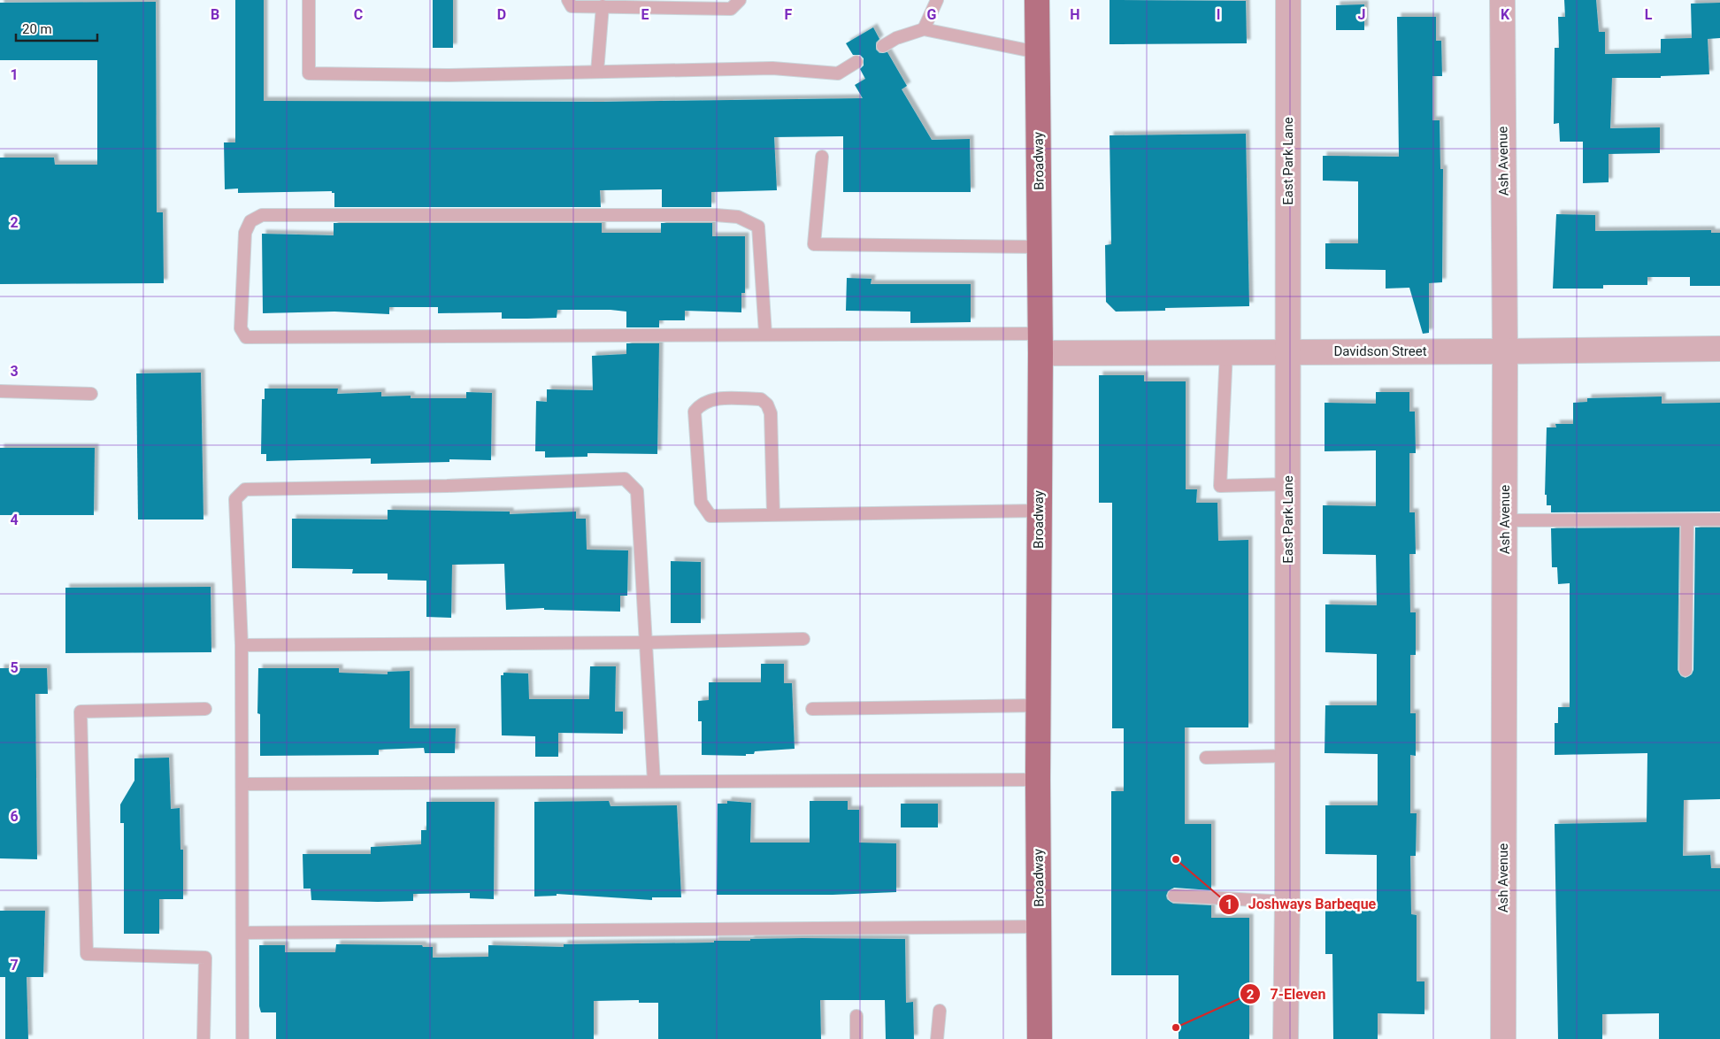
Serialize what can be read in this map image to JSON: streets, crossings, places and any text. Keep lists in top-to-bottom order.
{
  "streets": {
    "main road": ["Broadway"],
    "street": ["East Park Lane", "Ash Avenue", "Davidson Street"]
  },
  "crossings": [
    ["Broadway", "Davidson Street"],
    ["East Park Lane", "Davidson Street"],
    ["Ash Avenue", "Davidson Street"]
  ],
  "places": ["Joshways Barbeque", "7-Eleven"],
  "scale_bar": "20 m",
  "grid": {
    "columns": [
      "B",
      "C",
      "D",
      "E",
      "F",
      "G",
      "H",
      "I",
      "J",
      "K",
      "L"
    ],
    "rows": [
      "1",
      "2",
      "3",
      "4",
      "5",
      "6",
      "7"
    ]
  }
}
